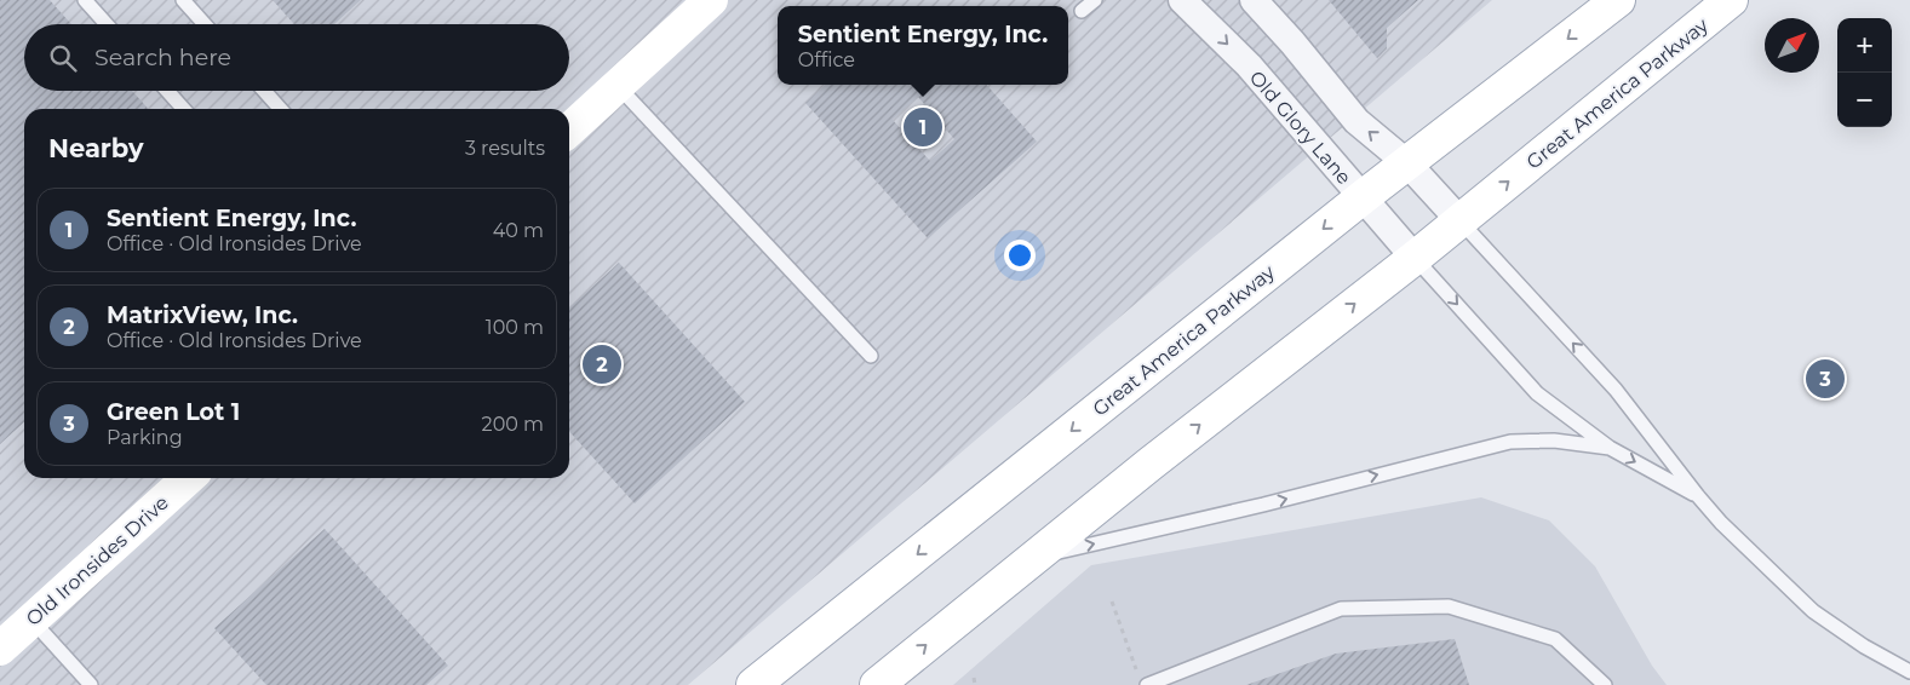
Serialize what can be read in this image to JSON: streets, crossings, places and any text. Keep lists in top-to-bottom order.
{
  "streets": {
    "main road": ["Great America Parkway", "Old Ironsides Drive"],
    "street": ["Old Glory Lane"]
  },
  "crossings": [
    ["Great America Parkway", "Old Glory Lane"]
  ],
  "north": "top right",
  "page": {
    "popup": ["Sentient Energy, Inc.", "Office"],
    "map_buttons": ["+", "−"],
    "search": "Search here",
    "pins": ["1", "2", "3"],
    "heading": ["Nearby", "3 results"],
    "list": [
      {
        "mark": "1",
        "name": "Sentient Energy, Inc.",
        "note": "Office · Old Ironsides Drive",
        "value": "40 m"
      },
      {
        "mark": "2",
        "name": "MatrixView, Inc.",
        "note": "Office · Old Ironsides Drive",
        "value": "100 m"
      },
      {
        "mark": "3",
        "name": "Green Lot 1",
        "note": "Parking",
        "value": "200 m"
      }
    ]
  }
}
